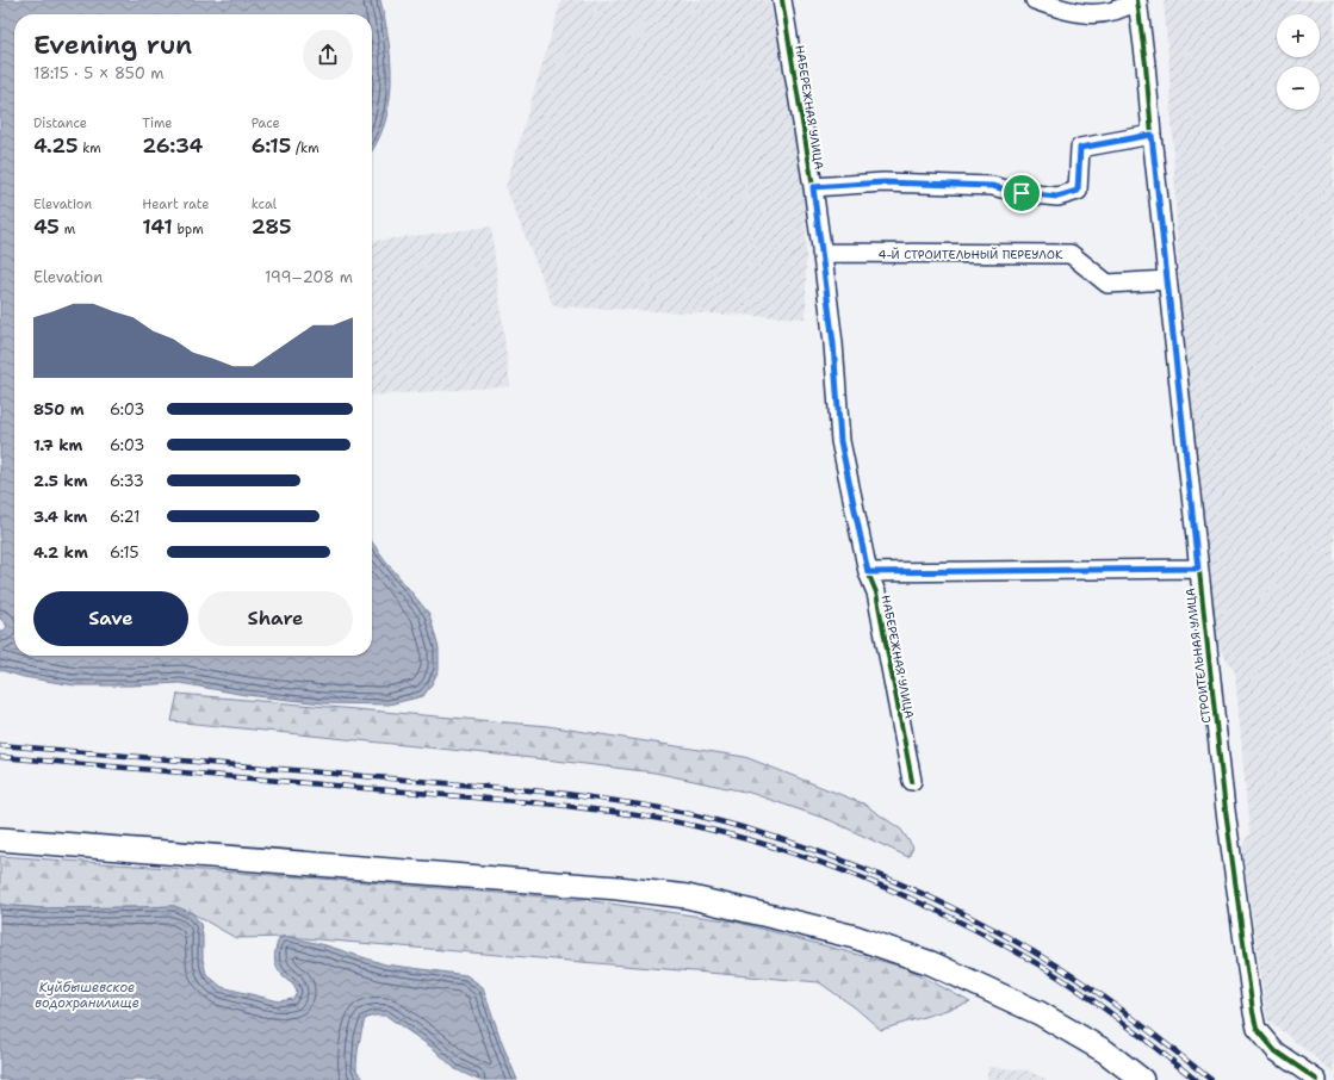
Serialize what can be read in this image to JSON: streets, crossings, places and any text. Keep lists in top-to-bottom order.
{
  "streets": {
    "street": ["НАБЕРЕЖНАЯ УЛИЦА", "4-Й СТРОИТЕЛЬНЫЙ ПЕРЕУЛОК", "СТРОИТЕЛЬНАЯ УЛИЦА"]
  },
  "crossings": [
    ["НАБЕРЕЖНАЯ УЛИЦА", "4-Й СТРОИТЕЛЬНЫЙ ПЕРЕУЛОК"],
    ["4-Й СТРОИТЕЛЬНЫЙ ПЕРЕУЛОК", "СТРОИТЕЛЬНАЯ УЛИЦА"]
  ],
  "water": ["Куйбышевское водохранилище"],
  "page": {
    "map_buttons": ["+", "−"],
    "heading": ["Evening run", "18:15 · 5 × 850 m"],
    "stats": [
      ["Distance", "4.25 km"],
      ["Time", "26:34"],
      ["Pace", "6:15 /km"],
      ["Elevation", "45 m"],
      ["Heart rate", "141 bpm"],
      ["kcal", "285"]
    ],
    "chart": ["Elevation", "199–208 m"],
    "list": [
      {
        "name": "850 m",
        "note": "6:03"
      },
      {
        "name": "1.7 km",
        "note": "6:03"
      },
      {
        "name": "2.5 km",
        "note": "6:33"
      },
      {
        "name": "3.4 km",
        "note": "6:21"
      },
      {
        "name": "4.2 km",
        "note": "6:15"
      }
    ],
    "buttons": ["Save", "Share"]
  }
}
